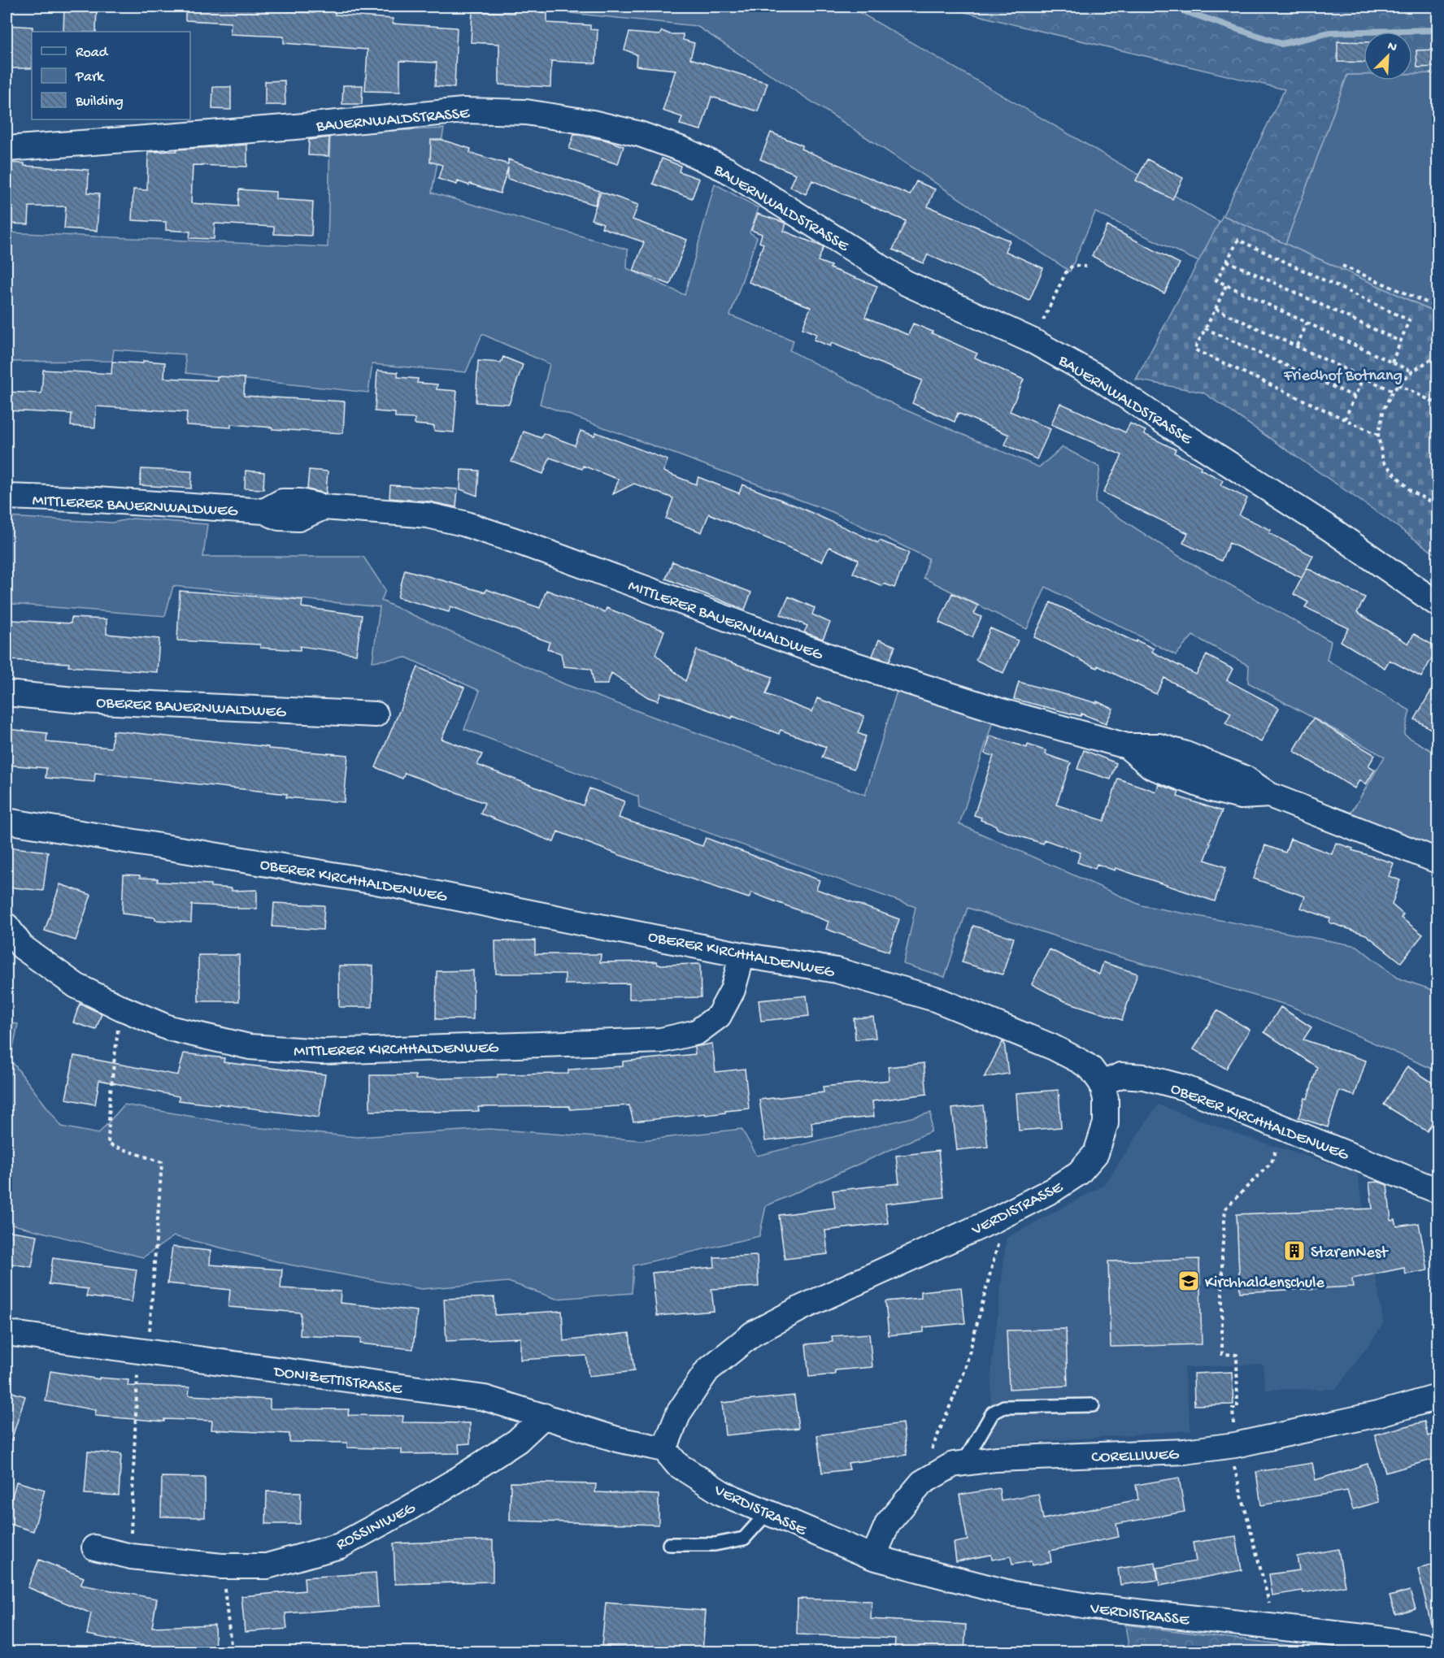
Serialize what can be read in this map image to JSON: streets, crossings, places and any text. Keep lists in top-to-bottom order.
{
  "streets": {
    "street": [
      "BAUERNWALDSTRASSE",
      "MITTLERER BAUERNWALDWEG",
      "OBERER BAUERNWALDWEG",
      "OBERER KIRCHHALDENWEG",
      "MITTLERER KIRCHHALDENWEG",
      "VERDISTRASSE",
      "DONIZETTISTRASSE",
      "CORELLIWEG",
      "ROSSINIWEG"
    ]
  },
  "crossings": [
    ["OBERER KIRCHHALDENWEG", "MITTLERER KIRCHHALDENWEG"],
    ["OBERER KIRCHHALDENWEG", "VERDISTRASSE"],
    ["VERDISTRASSE", "DONIZETTISTRASSE"],
    ["VERDISTRASSE", "CORELLIWEG"],
    ["DONIZETTISTRASSE", "ROSSINIWEG"]
  ],
  "parks": ["Friedhof Botnang"],
  "places": {
    "building": ["StarenNest"],
    "school or university": ["Kirchhaldenschule"]
  },
  "legend": ["Road", "Park", "Building"],
  "north": "top right"
}
